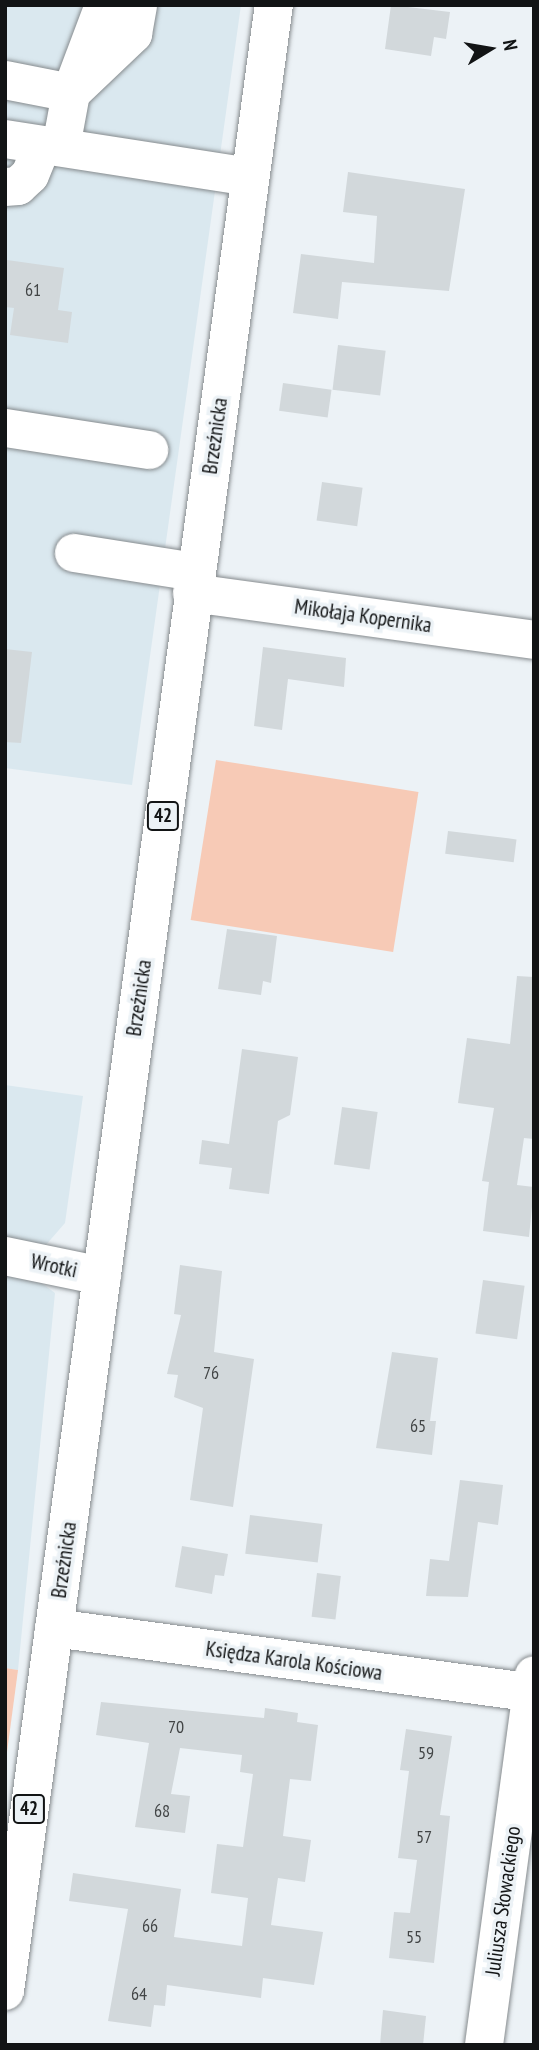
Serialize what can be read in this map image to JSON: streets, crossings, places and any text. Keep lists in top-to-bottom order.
{
  "streets": {
    "main road": [
      "Brzeźnicka",
      "Mikołaja Kopernika",
      "42",
      "Wrotki",
      "Księdza Karola Kościowa",
      "Juliusza Słowackiego"
    ]
  },
  "crossings": [
    ["Brzeźnicka", "Mikołaja Kopernika"],
    ["Brzeźnicka", "Wrotki"],
    ["Brzeźnicka", "Księdza Karola Kościowa"],
    ["Księdza Karola Kościowa", "Juliusza Słowackiego"]
  ],
  "house_numbers": [
    "61",
    "76",
    "65",
    "70",
    "59",
    "68",
    "57",
    "66",
    "55",
    "64"
  ],
  "north": "right"
}
